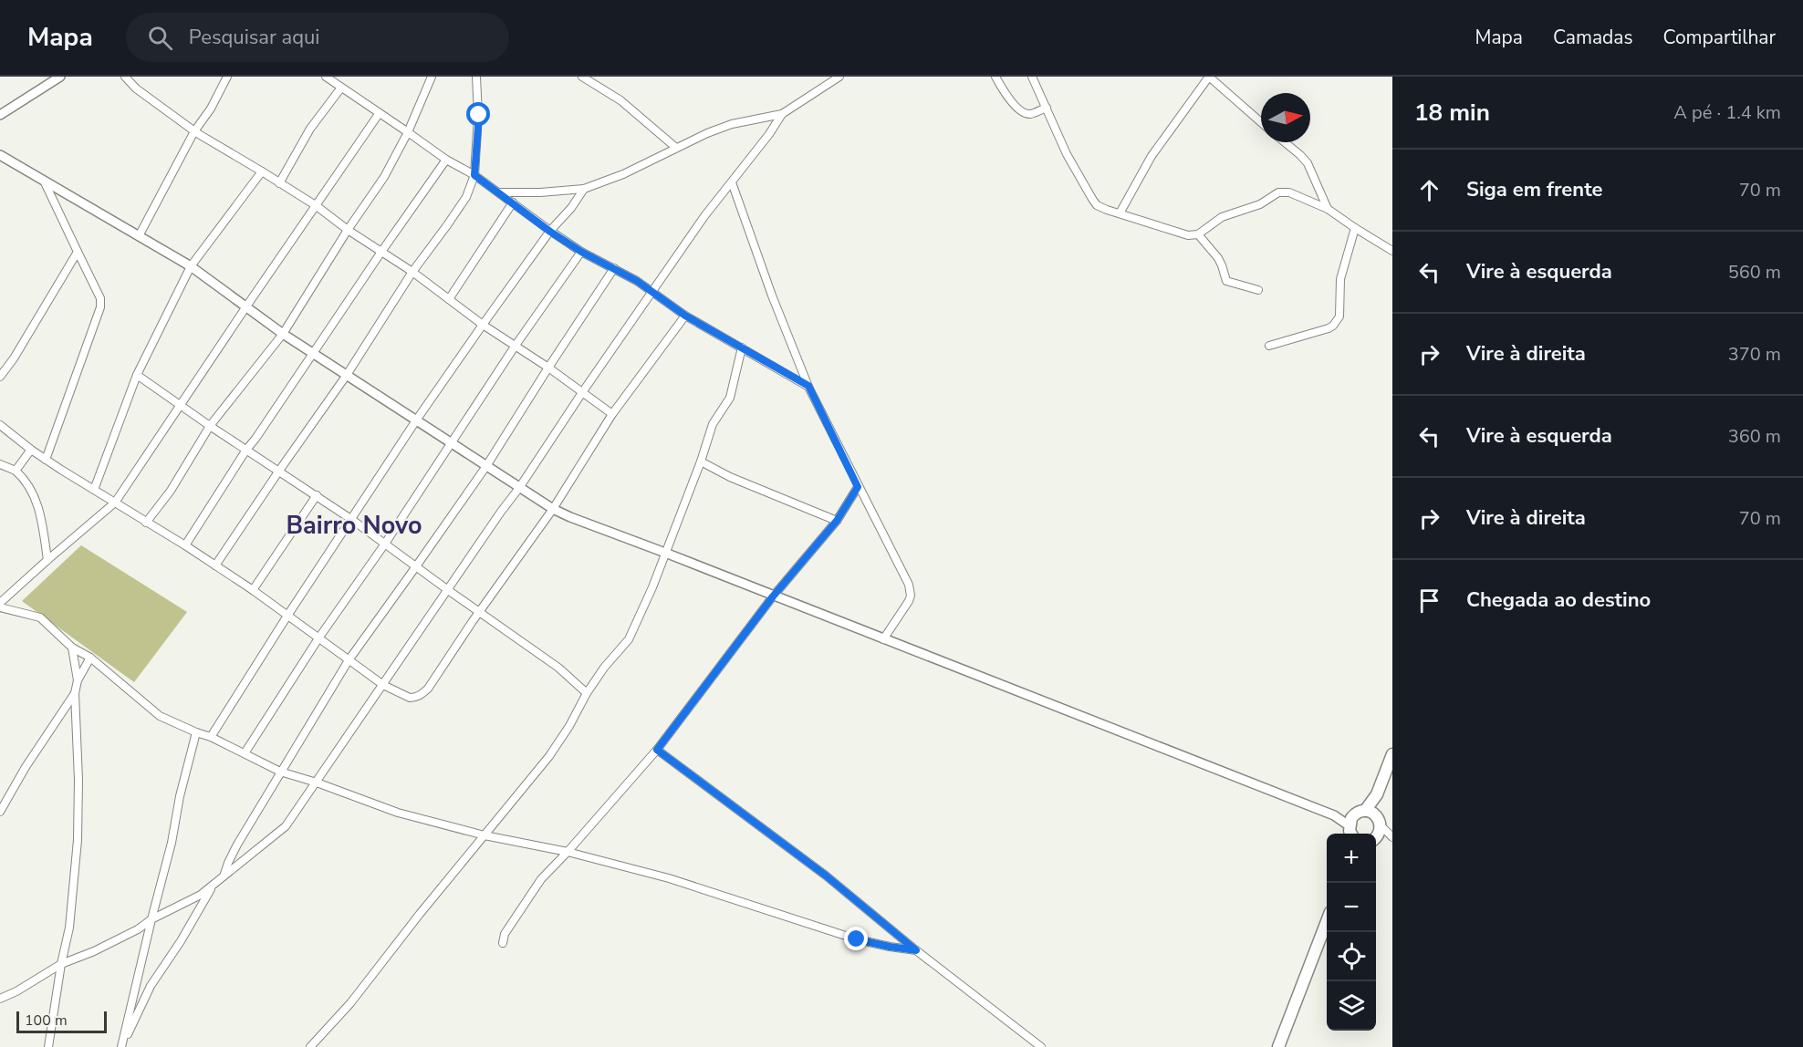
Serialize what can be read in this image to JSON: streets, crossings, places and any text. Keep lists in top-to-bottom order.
{
  "districts": ["Bairro Novo"],
  "scale_bar": "100 m",
  "north": "right",
  "page": {
    "header": "Mapa",
    "search": "Pesquisar aqui",
    "nav": ["Mapa", "Camadas", "Compartilhar"],
    "heading": ["18 min", "A pé · 1.4 km"],
    "list": [
      ["Siga em frente", "70 m"],
      ["Vire à esquerda", "560 m"],
      ["Vire à direita", "370 m"],
      ["Vire à esquerda", "360 m"],
      ["Vire à direita", "70 m"],
      "Chegada ao destino"
    ],
    "map_buttons": ["+", "−"],
    "scale": "100 m"
  }
}
